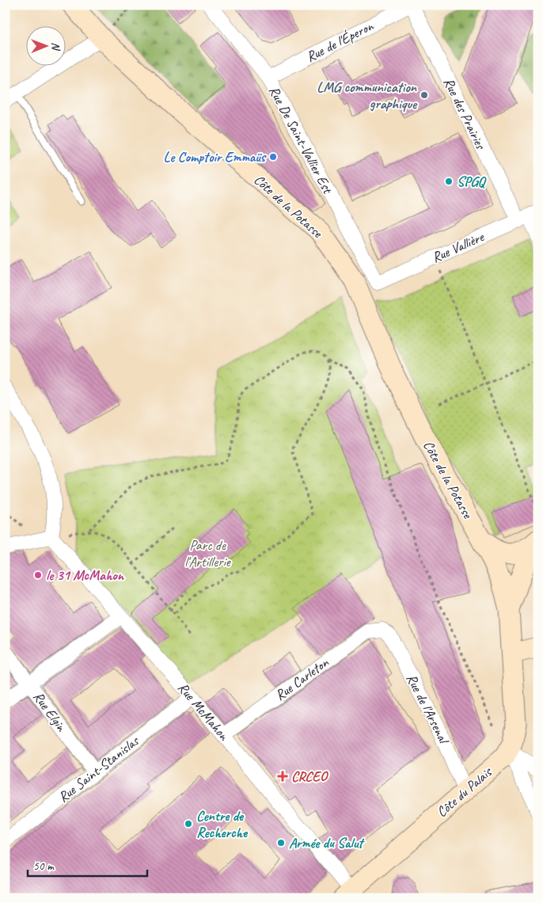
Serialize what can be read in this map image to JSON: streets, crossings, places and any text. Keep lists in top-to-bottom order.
{
  "streets": {
    "street": [
      "Rue de l'Éperon",
      "Rue des Prairies",
      "Rue De Saint-Vallier Est",
      "Côte de la Potasse",
      "Rue Vallière",
      "Rue Carleton",
      "Rue de l'Arsenal",
      "Rue Elgin",
      "Rue McMahon",
      "Rue Saint-Stanislas",
      "Côte du Palais"
    ]
  },
  "crossings": [
    ["Rue de l'Éperon", "Rue des Prairies"],
    ["Rue de l'Éperon", "Rue De Saint-Vallier Est"],
    ["Rue des Prairies", "Rue Vallière"],
    ["Rue De Saint-Vallier Est", "Rue Vallière"],
    ["Rue Carleton", "Rue de l'Arsenal"],
    ["Rue Carleton", "Rue McMahon"],
    ["Rue de l'Arsenal", "Côte du Palais"],
    ["Rue Elgin", "Rue Saint-Stanislas"],
    ["Rue McMahon", "Rue Saint-Stanislas"],
    ["Rue McMahon", "Côte du Palais"]
  ],
  "parks": ["Parc de l'Artillerie"],
  "places": {
    "other": [
      "LMG communication graphique",
      "Le Comptoir Emmaüs",
      "SPGQ",
      "le 31 McMahon",
      "Centre de Recherche",
      "Armée du Salut"
    ],
    "health": ["CRCEO"]
  },
  "scale_bar": "50 m",
  "north": "right"
}
